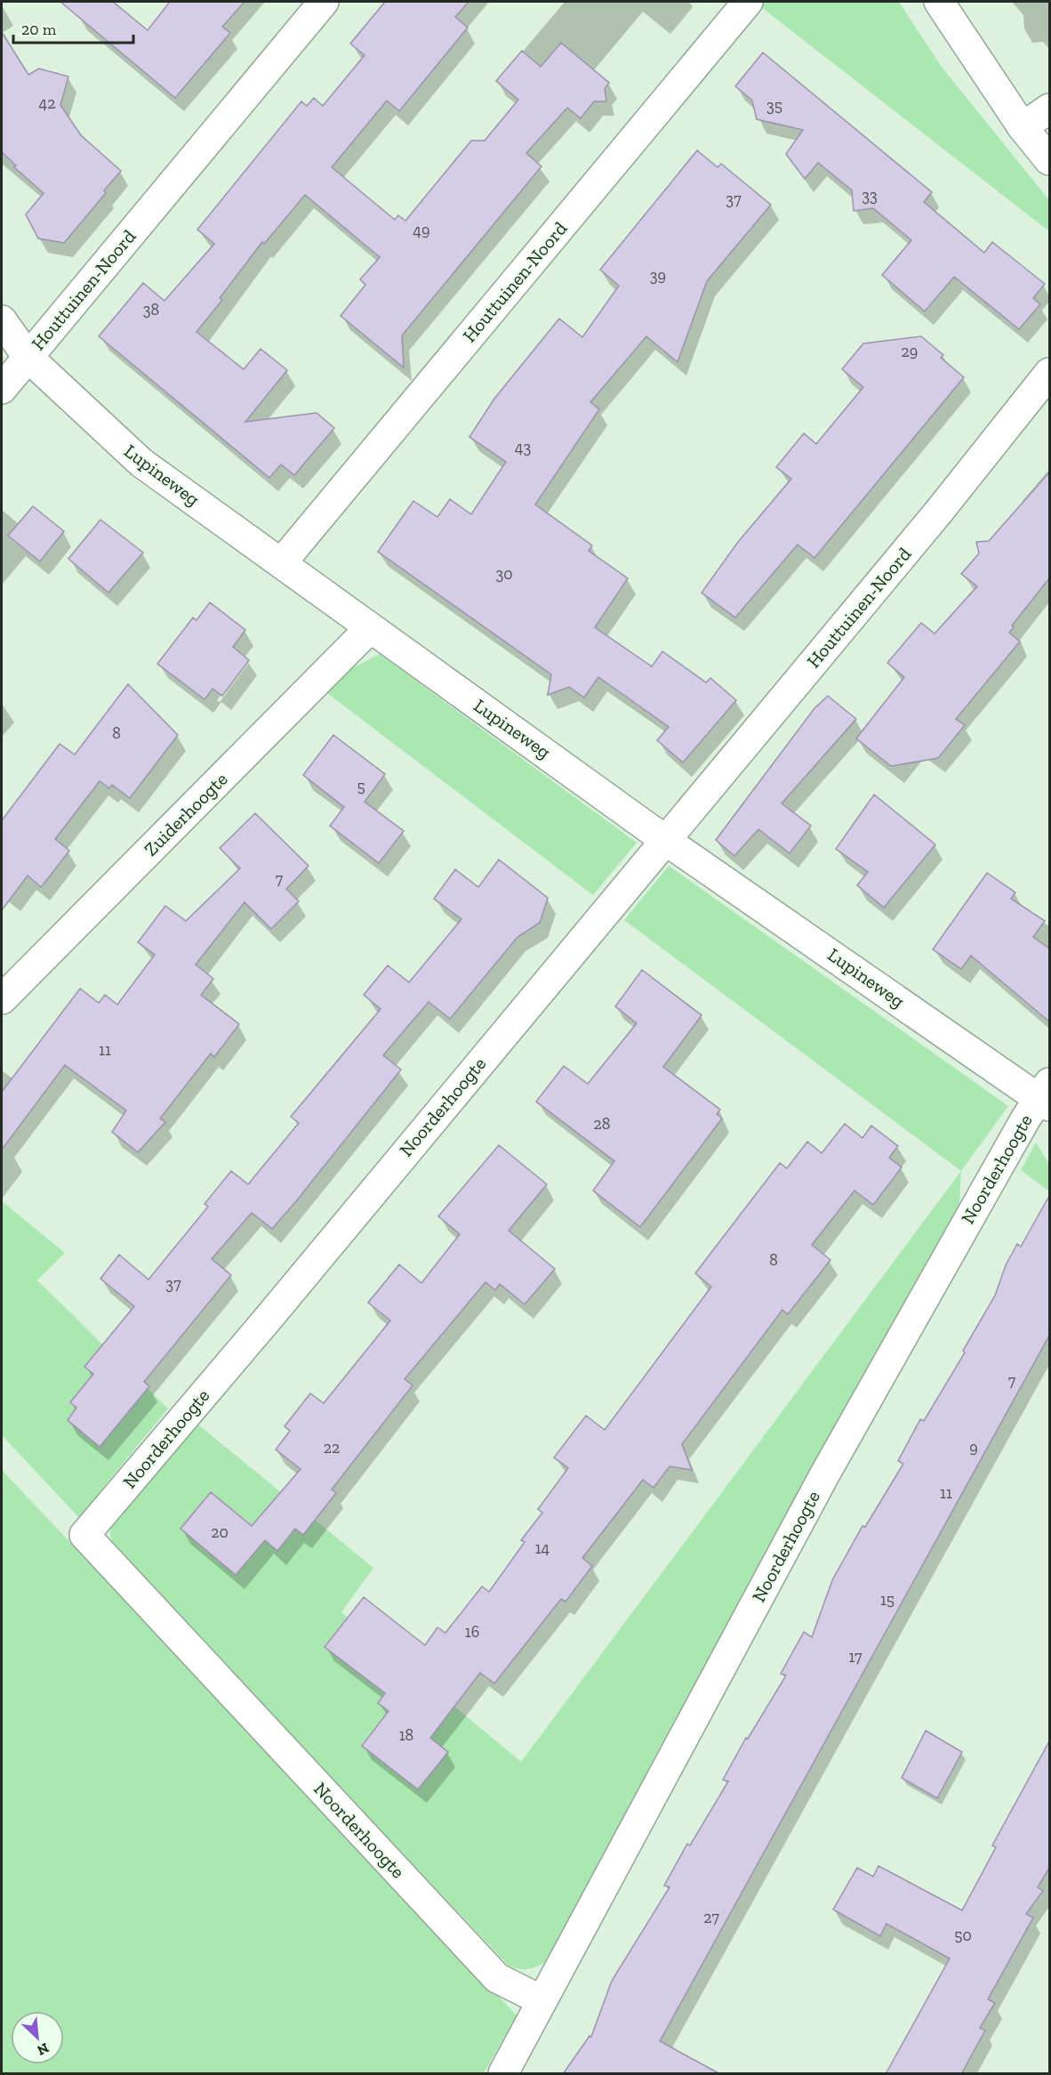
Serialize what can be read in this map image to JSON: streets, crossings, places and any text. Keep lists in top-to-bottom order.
{
  "streets": {
    "street": [
      "Houttuinen-Noord",
      "Lupineweg",
      "Zuiderhoogte",
      "Noorderhoogte"
    ]
  },
  "crossings": [
    ["Houttuinen-Noord", "Lupineweg"],
    ["Houttuinen-Noord", "Noorderhoogte"],
    ["Lupineweg", "Zuiderhoogte"],
    ["Lupineweg", "Noorderhoogte"]
  ],
  "house_numbers": [
    "42",
    "35",
    "33",
    "37",
    "49",
    "39",
    "38",
    "29",
    "43",
    "30",
    "8",
    "5",
    "7",
    "11",
    "28",
    "8",
    "37",
    "7",
    "22",
    "9",
    "11",
    "20",
    "14",
    "15",
    "16",
    "17",
    "18",
    "27",
    "50"
  ],
  "scale_bar": "20 m",
  "north": "bottom right"
}
